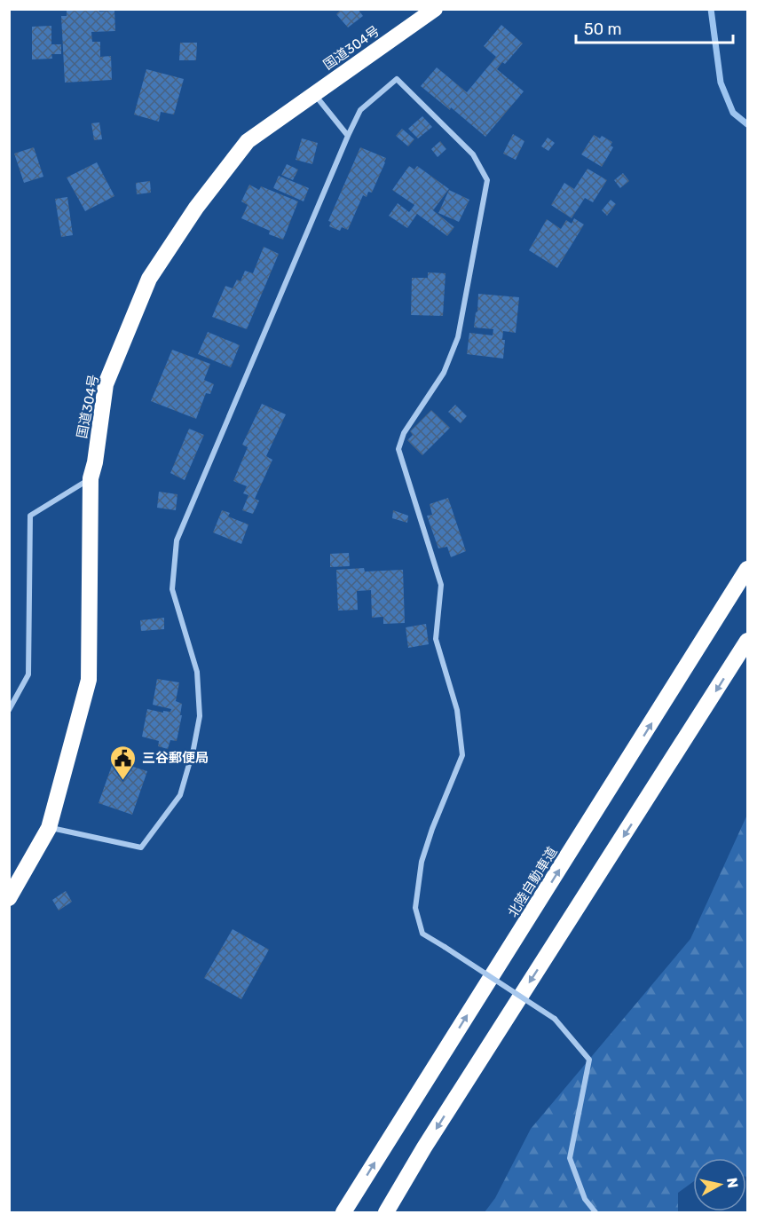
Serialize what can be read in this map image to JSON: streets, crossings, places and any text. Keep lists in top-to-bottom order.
{
  "streets": {
    "highway": ["国道304号", "北陸自動車道"]
  },
  "places": {
    "public building": ["三谷郵便局"]
  },
  "scale_bar": "50 m",
  "north": "right"
}
